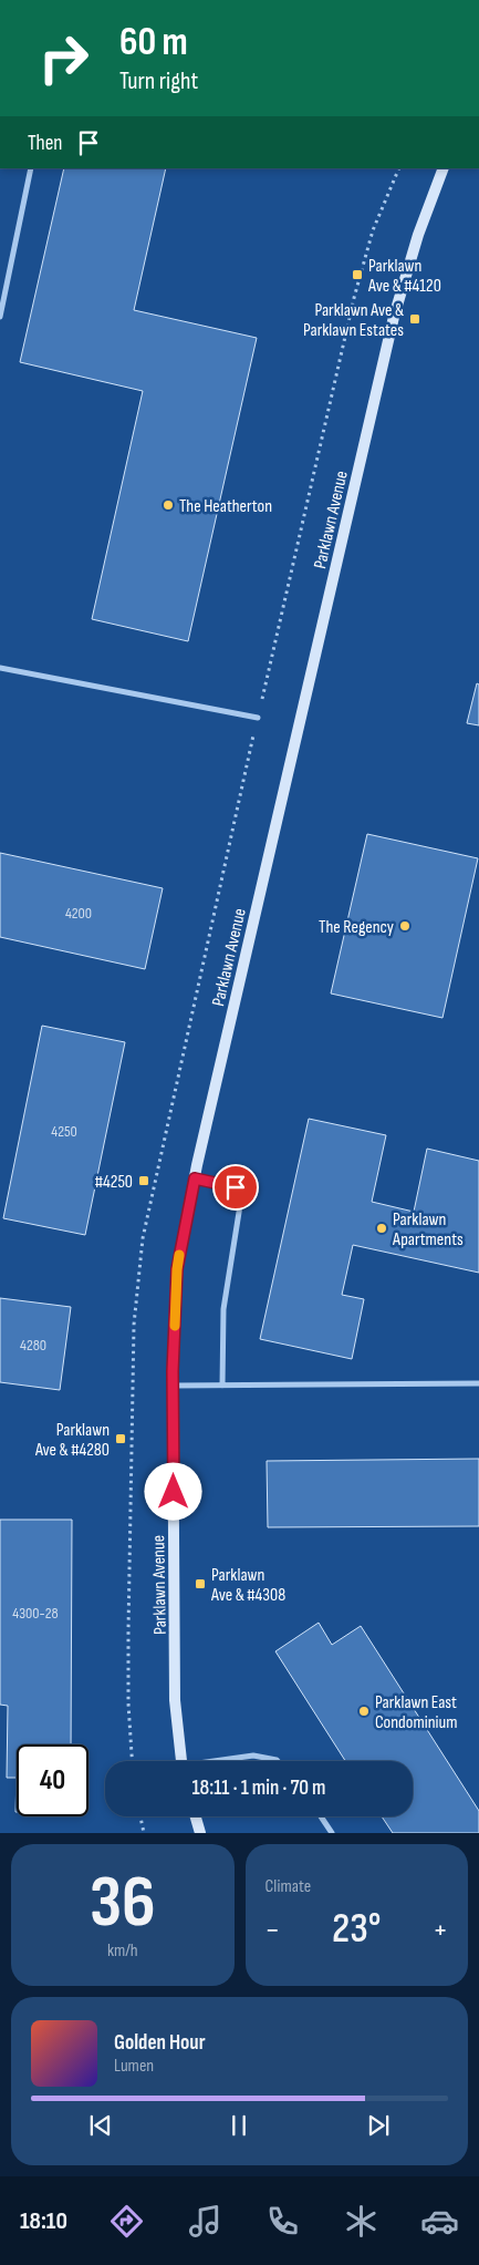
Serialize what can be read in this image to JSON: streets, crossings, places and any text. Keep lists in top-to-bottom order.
{
  "streets": {
    "street": ["Parklawn Avenue"]
  },
  "places": {
    "transit": [
      "Parklawn Ave & #4120",
      "Parklawn Ave & Parklawn Estates",
      "#4250",
      "Parklawn Ave & #4280",
      "Parklawn Ave & #4308"
    ],
    "other": [
      "The Heatherton",
      "The Regency",
      "Parklawn Apartments",
      "Parklawn East Condominium"
    ]
  },
  "house_numbers": [
    "4200",
    "4250",
    "4280",
    "4300-28"
  ],
  "page": {
    "turn": ["60 m", "Turn right"],
    "then": "Then",
    "limit": "40",
    "trip": "18:11 · 1 min · 70 m",
    "tile": [
      ["36", "km/h"],
      "Climate"
    ],
    "heat": ["−", "23°", "+"],
    "song": ["Golden Hour", "Lumen"],
    "tabs": "18:10"
  }
}
